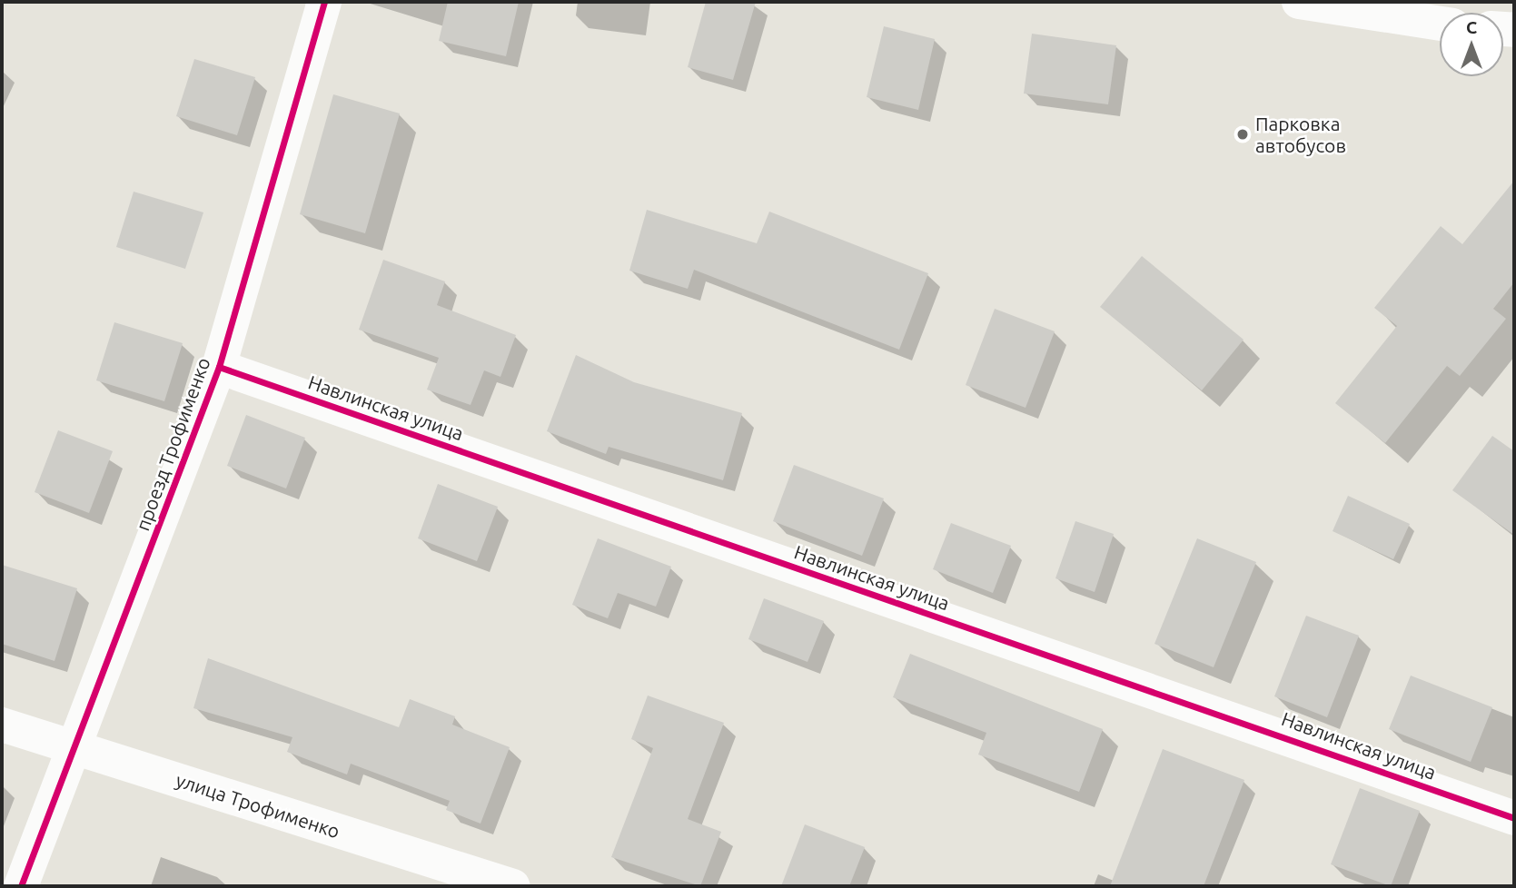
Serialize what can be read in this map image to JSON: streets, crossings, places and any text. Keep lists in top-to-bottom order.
{
  "streets": {
    "street": ["Навлинская улица", "проезд Трофименко", "улица Трофименко"]
  },
  "crossings": [
    ["Навлинская улица", "проезд Трофименко"],
    ["проезд Трофименко", "улица Трофименко"]
  ],
  "places": ["Парковка автобусов"],
  "north": "top"
}
